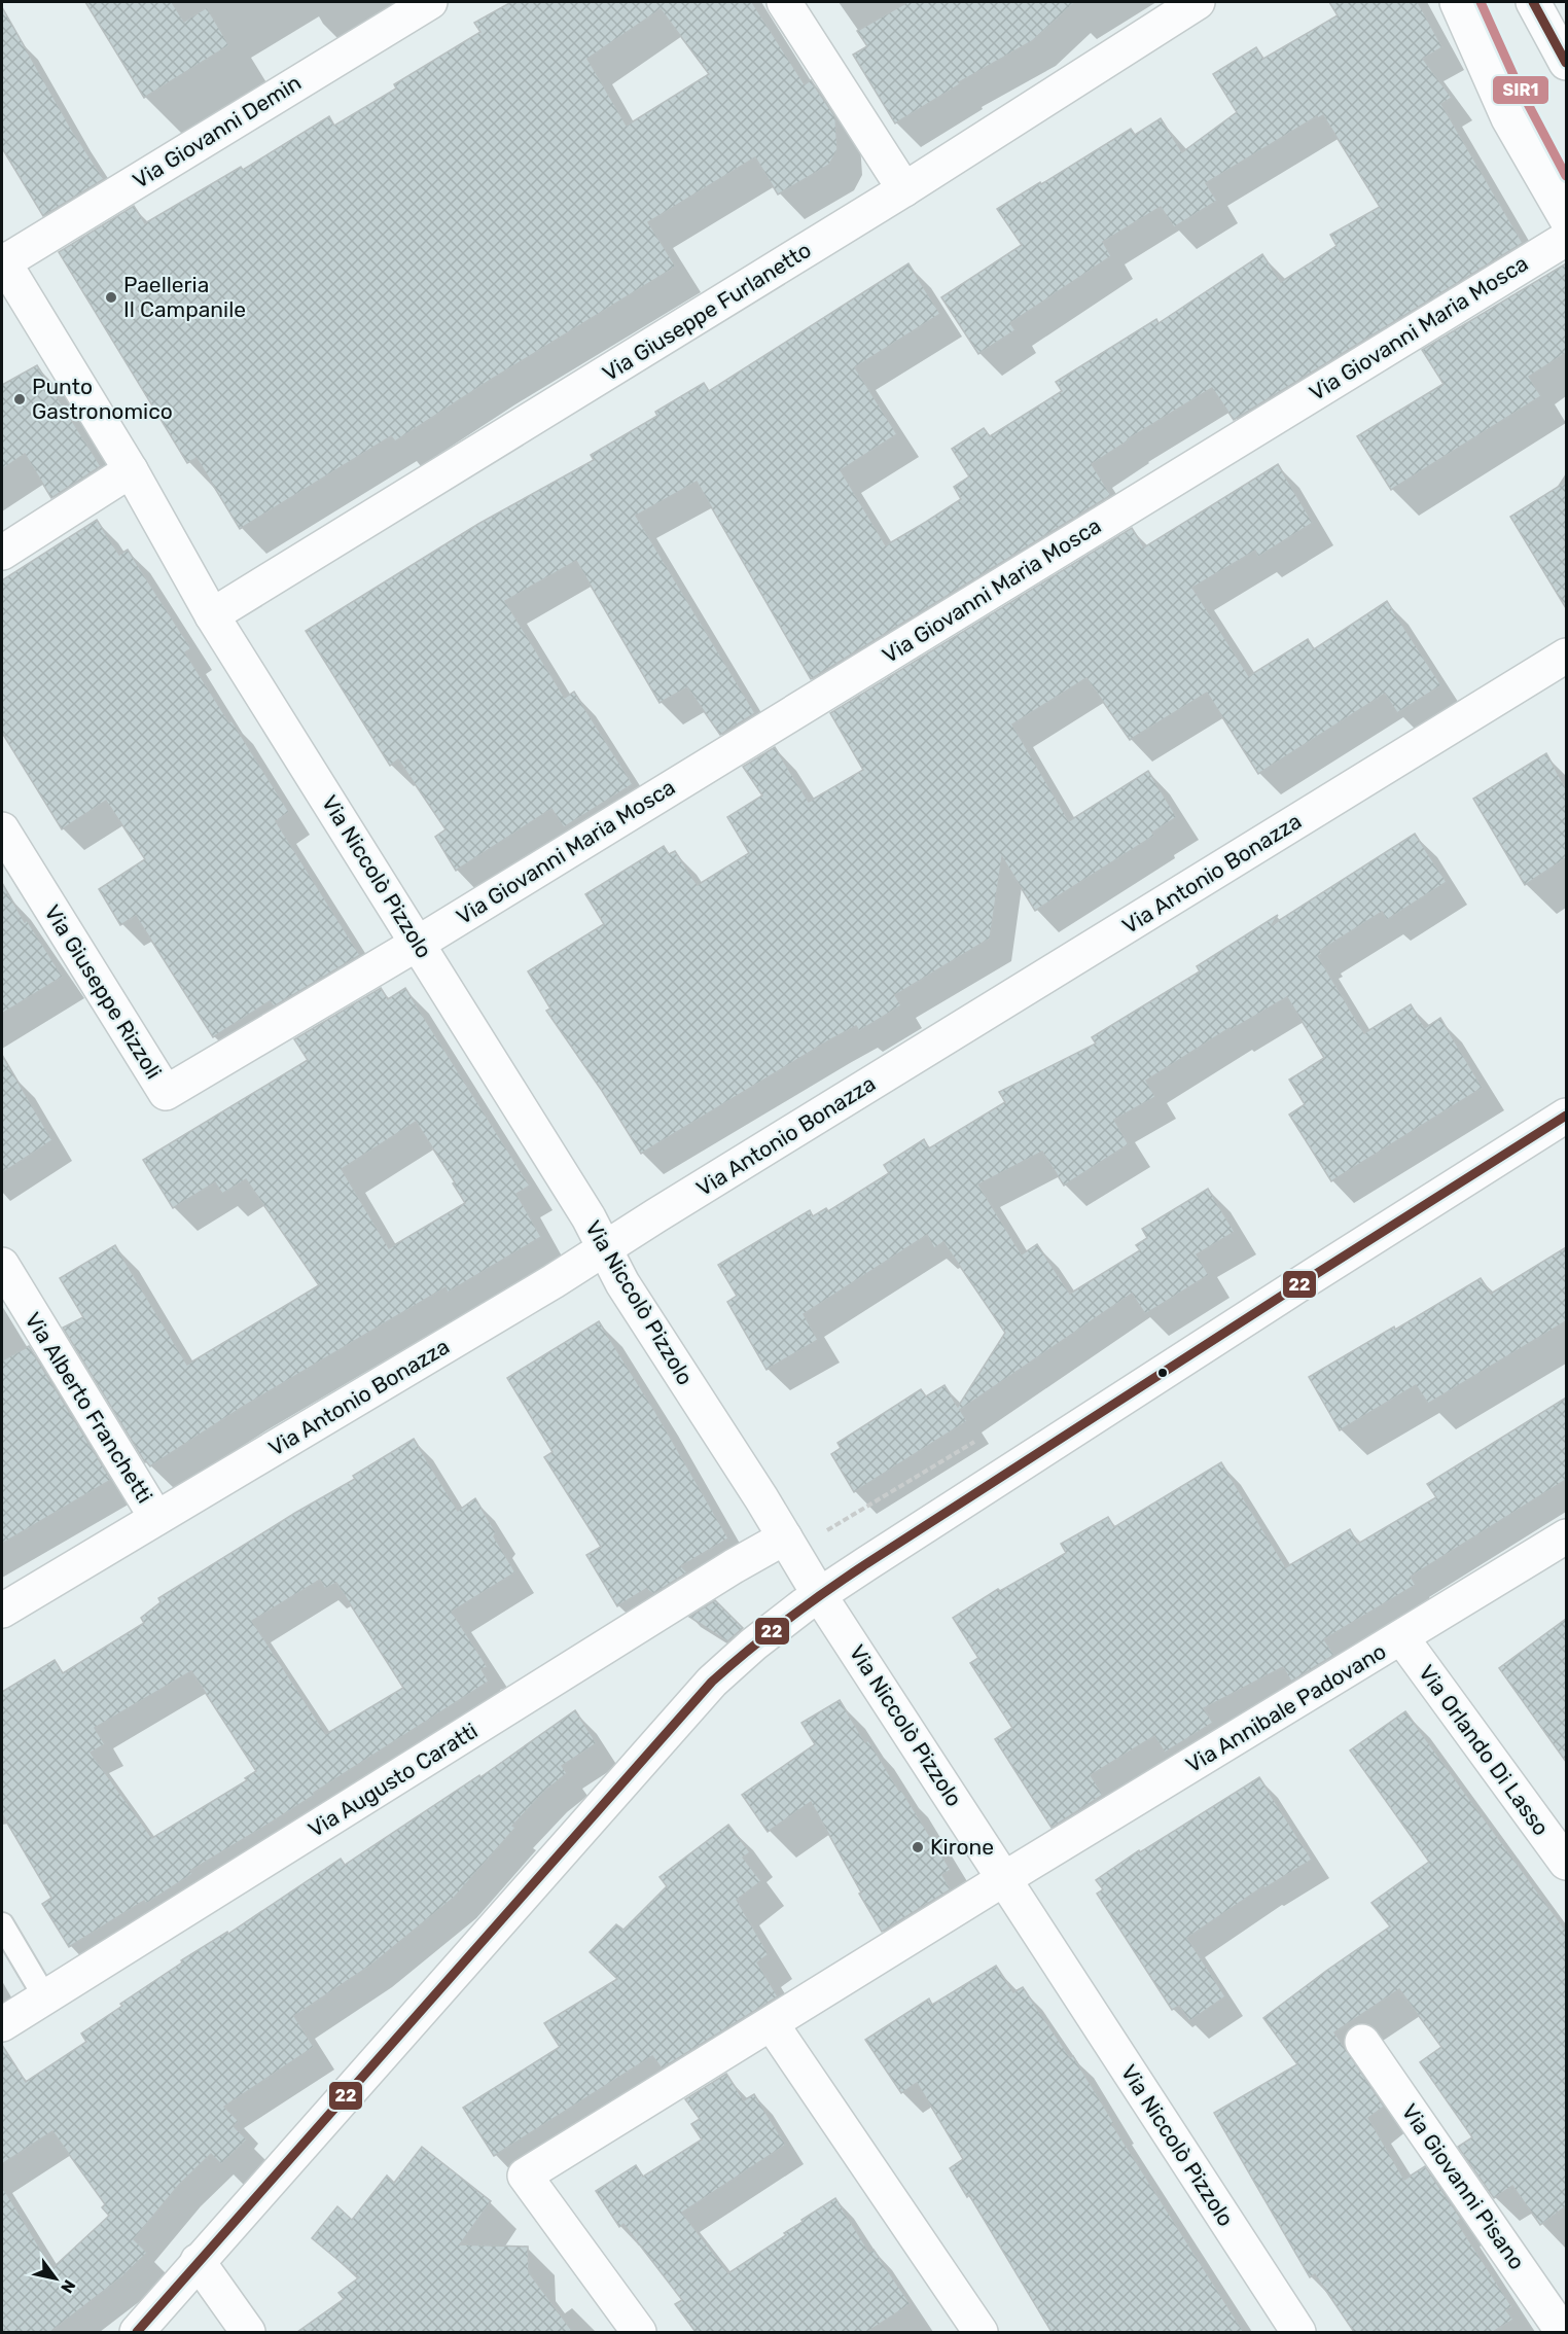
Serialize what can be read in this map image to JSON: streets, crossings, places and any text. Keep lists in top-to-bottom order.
{
  "streets": {
    "street": [
      "Via Giovanni Demin",
      "Via Giuseppe Furlanetto",
      "Via Giovanni Maria Mosca",
      "Via Antonio Bonazza",
      "Via Niccolò Pizzolo",
      "Via Giuseppe Rizzoli",
      "Via Alberto Franchetti",
      "Via Annibale Padovano",
      "Via Orlando Di Lasso",
      "Via Augusto Caratti",
      "Via Giovanni Pisano"
    ]
  },
  "crossings": [
    ["Via Giovanni Demin", "Via Niccolò Pizzolo"],
    ["Via Giuseppe Furlanetto", "Via Niccolò Pizzolo"],
    ["Via Giovanni Maria Mosca", "Via Niccolò Pizzolo"],
    ["Via Giovanni Maria Mosca", "Via Giuseppe Rizzoli"],
    ["Via Antonio Bonazza", "Via Niccolò Pizzolo"],
    ["Via Antonio Bonazza", "Via Alberto Franchetti"],
    ["Via Niccolò Pizzolo", "Via Giuseppe Rizzoli"],
    ["Via Niccolò Pizzolo", "Via Annibale Padovano"],
    ["Via Niccolò Pizzolo", "Via Augusto Caratti"],
    ["Via Annibale Padovano", "Via Orlando Di Lasso"]
  ],
  "places": ["Paelleria Il Campanile", "Punto Gastronomico", "Kirone"],
  "lines": ["transit line SIR1", "transit line 22"],
  "north": "bottom right"
}
